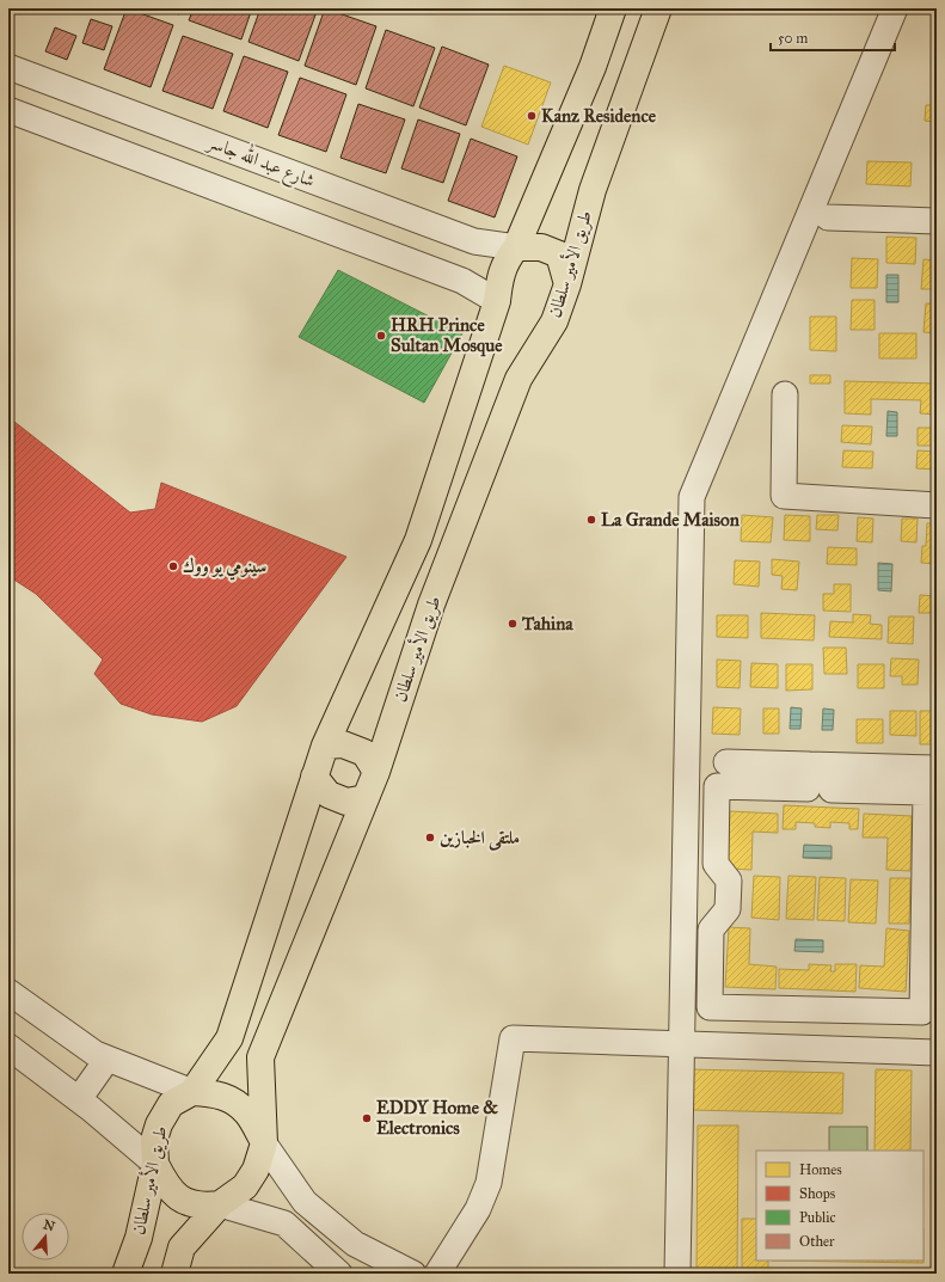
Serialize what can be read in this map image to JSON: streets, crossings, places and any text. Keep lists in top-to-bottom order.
{
  "streets": {
    "main road": ["طريق الأمير سلطان"],
    "street": ["شارع عبد الله جاسر"]
  },
  "crossings": [
    ["شارع عبد الله جاسر", "طريق الأمير سلطان"]
  ],
  "places": [
    "Kanz Residence",
    "HRH Prince Sultan Mosque",
    "La Grande Maison",
    "سينومي يو ووك",
    "Tahina",
    "ملتقى الخبازين",
    "EDDY Home & Electronics"
  ],
  "legend": [
    "Homes",
    "Shops",
    "Public",
    "Other"
  ],
  "scale_bar": "50 m",
  "north": "top"
}
